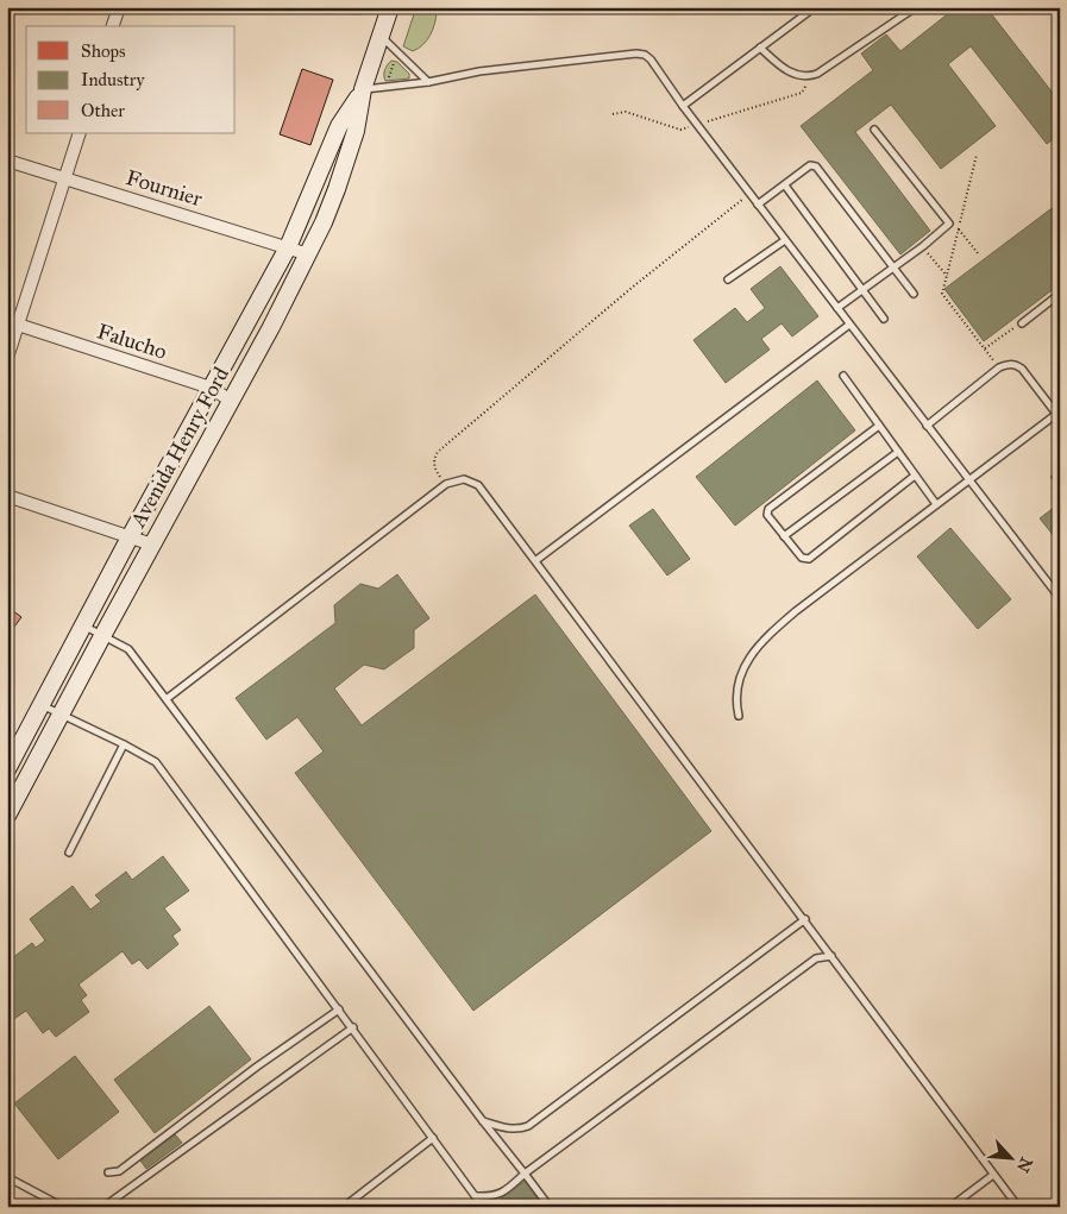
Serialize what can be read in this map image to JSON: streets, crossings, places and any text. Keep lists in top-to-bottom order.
{
  "streets": {
    "main road": ["Avenida Henry Ford"],
    "street": ["Fournier", "Falucho"]
  },
  "crossings": [
    ["Fournier", "Avenida Henry Ford"],
    ["Falucho", "Avenida Henry Ford"]
  ],
  "legend": ["Shops", "Industry", "Other"],
  "north": "bottom right"
}
